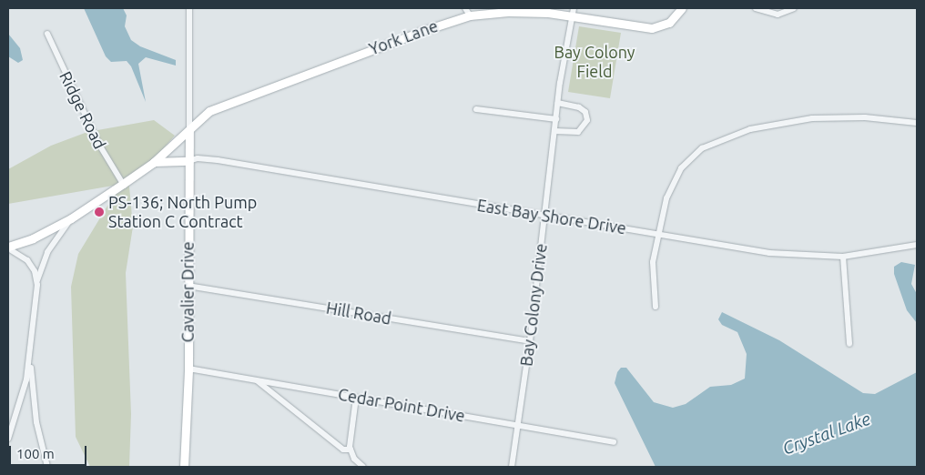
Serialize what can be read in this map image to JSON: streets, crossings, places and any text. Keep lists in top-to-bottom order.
{
  "streets": {
    "street": [
      "York Lane",
      "Ridge Road",
      "East Bay Shore Drive",
      "Cavalier Drive",
      "Bay Colony Drive",
      "Hill Road",
      "Cedar Point Drive"
    ]
  },
  "crossings": [
    ["York Lane", "Ridge Road"],
    ["York Lane", "Cavalier Drive"],
    ["York Lane", "Bay Colony Drive"],
    ["East Bay Shore Drive", "Cavalier Drive"],
    ["East Bay Shore Drive", "Bay Colony Drive"],
    ["Cavalier Drive", "Hill Road"],
    ["Cavalier Drive", "Cedar Point Drive"],
    ["Bay Colony Drive", "Hill Road"],
    ["Bay Colony Drive", "Cedar Point Drive"]
  ],
  "water": ["Crystal Lake"],
  "parks": ["Bay Colony Field"],
  "places": ["PS-136; North Pump Station C Contract"],
  "scale_bar": "100 m"
}
